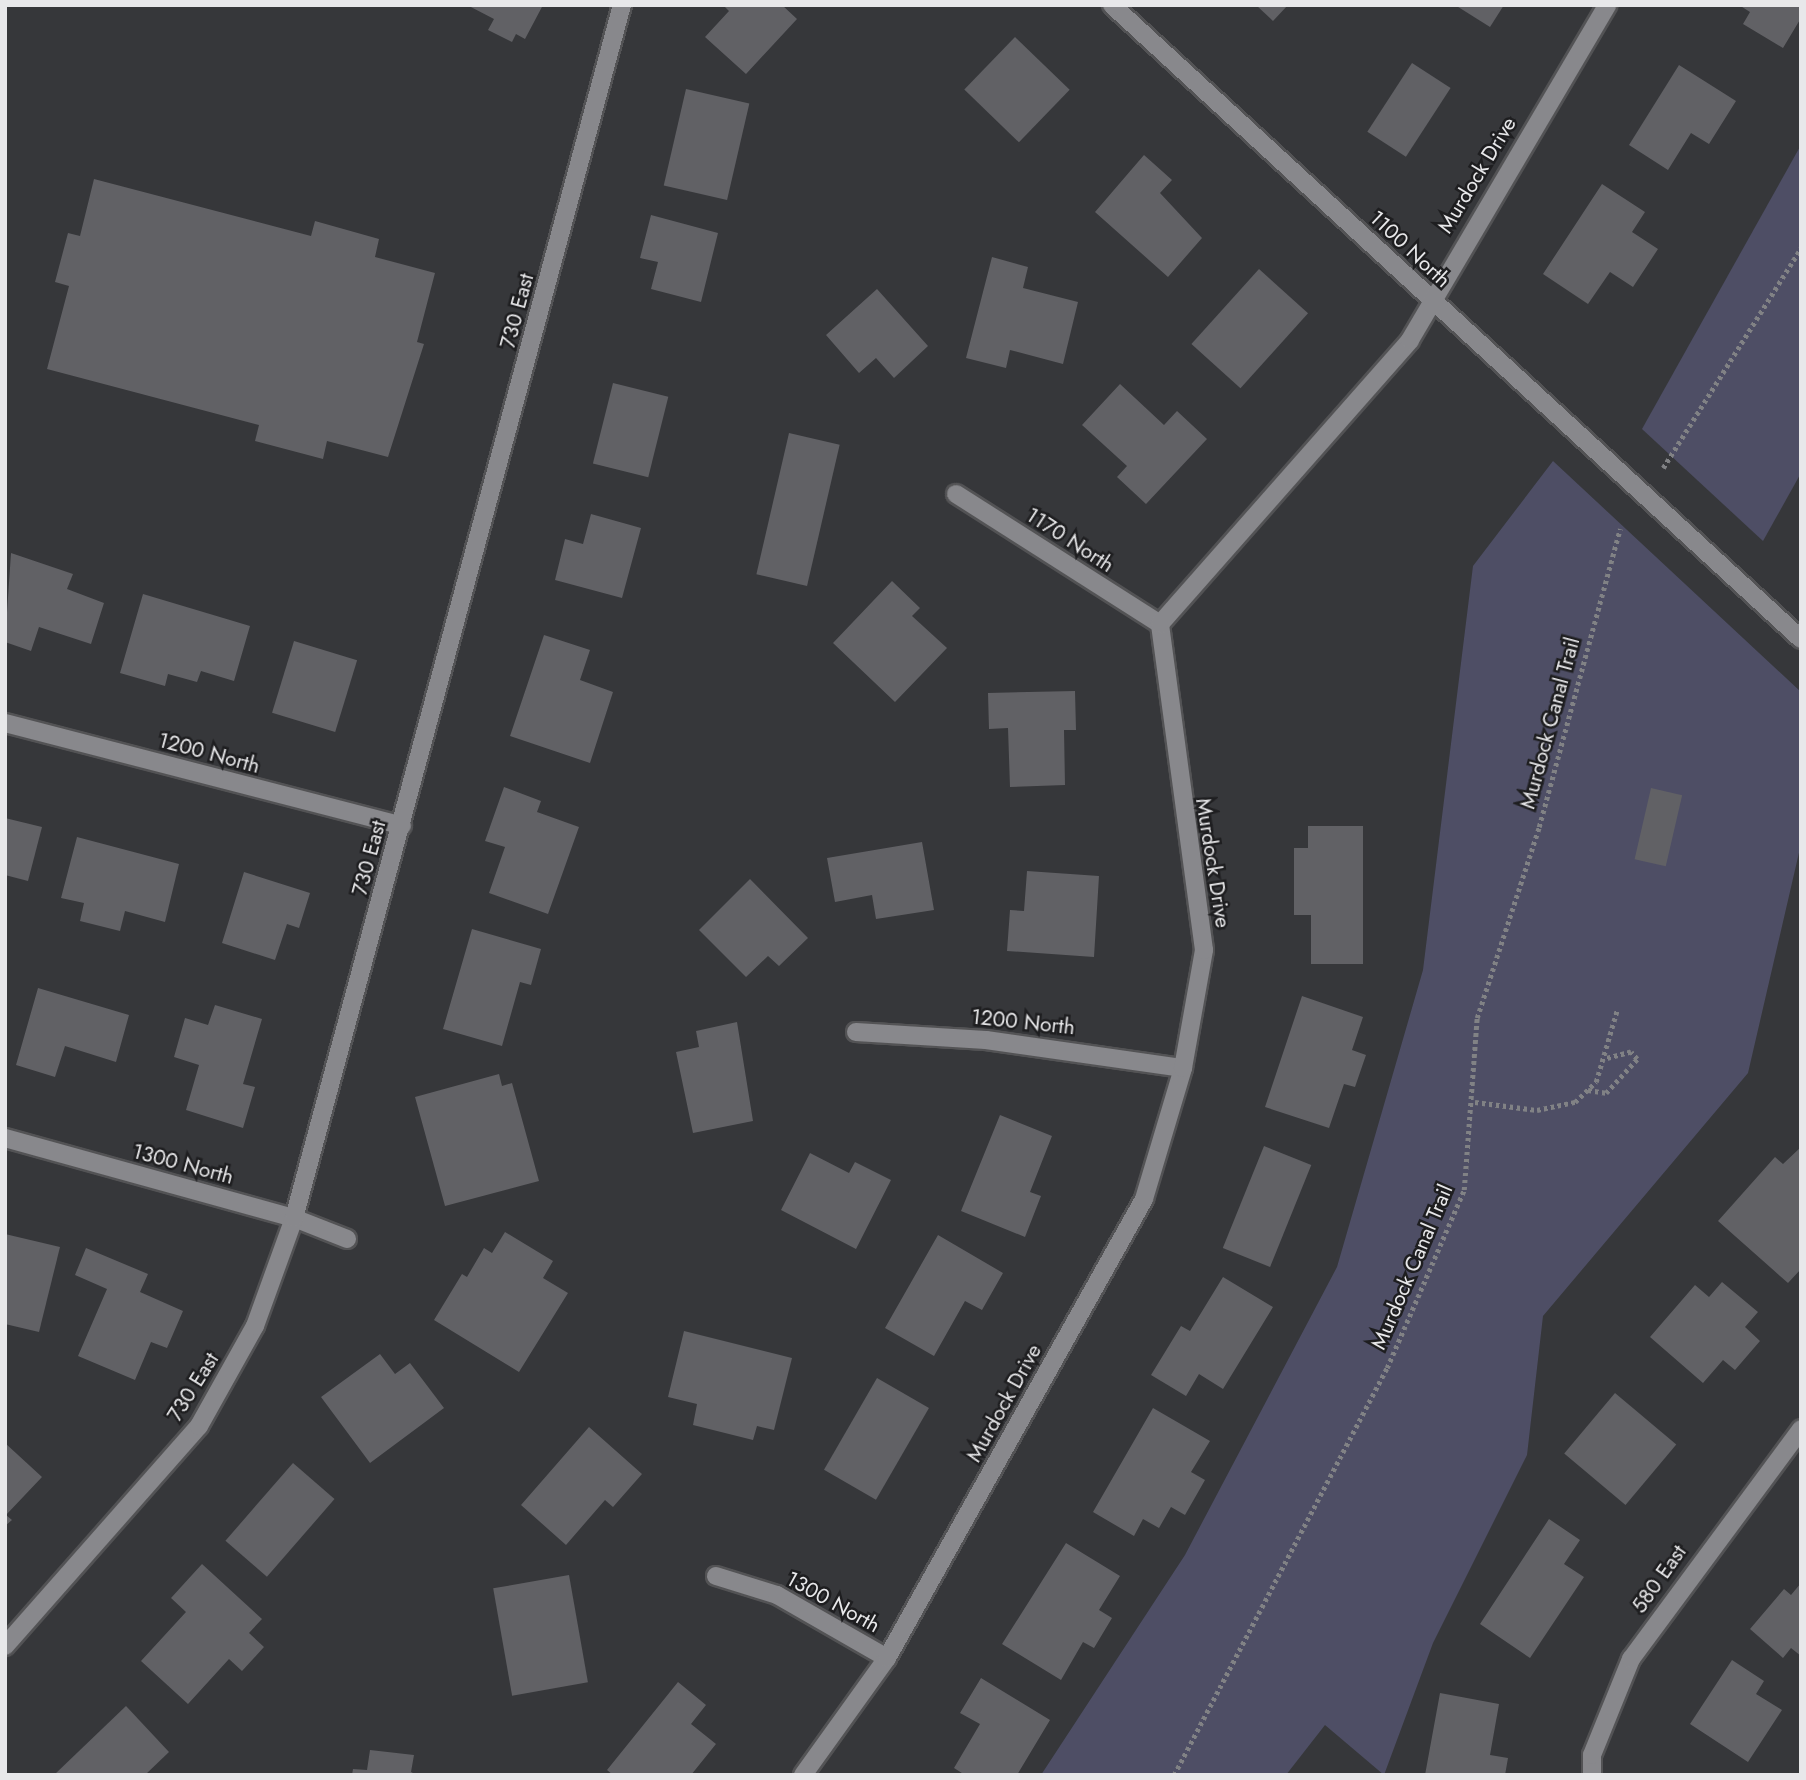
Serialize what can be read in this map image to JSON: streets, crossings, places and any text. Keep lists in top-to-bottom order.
{
  "streets": {
    "street": [
      "Murdock Drive",
      "1100 North",
      "730 East",
      "1170 North",
      "1200 North",
      "1300 North",
      "580 East"
    ],
    "path": ["Murdock Canal Trail"]
  },
  "crossings": [
    ["Murdock Drive", "1100 North"],
    ["Murdock Drive", "1170 North"],
    ["Murdock Drive", "1200 North"],
    ["Murdock Drive", "1300 North"],
    ["730 East", "1200 North"],
    ["730 East", "1300 North"]
  ]
}
